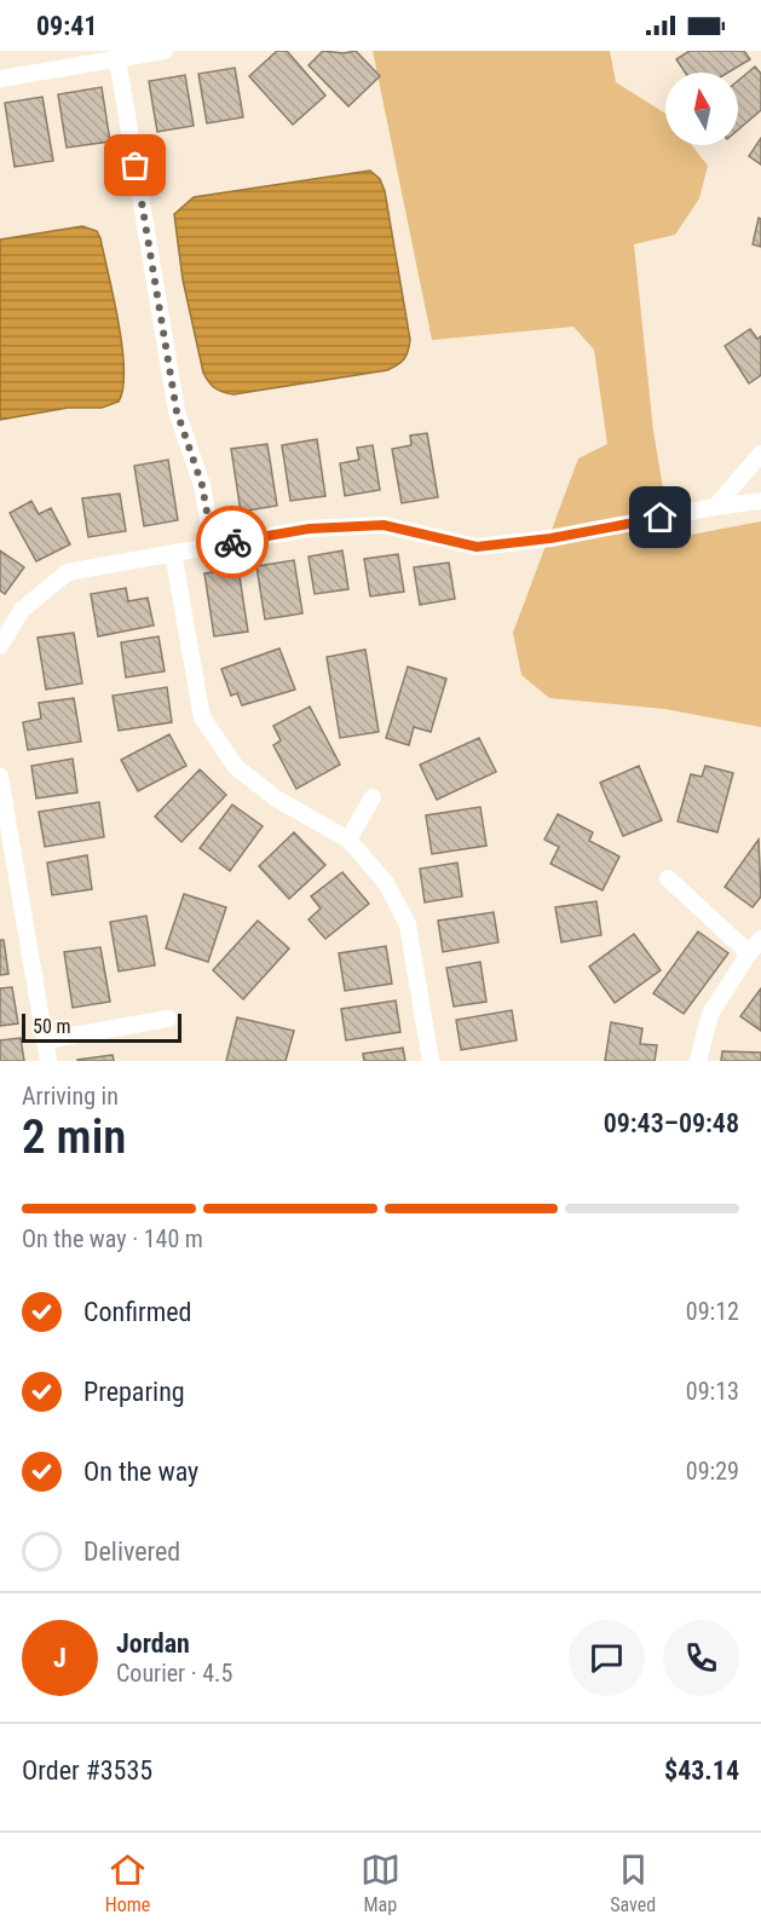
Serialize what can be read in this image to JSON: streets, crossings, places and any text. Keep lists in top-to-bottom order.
{
  "scale_bar": "50 m",
  "north": "top",
  "page": {
    "status": "09:41",
    "scale": "50 m",
    "heading": ["2 min", "Arriving in", "09:43–09:48"],
    "panel": [
      "Jordan",
      "Courier · 4.5",
      "Order #3535",
      "$43.14"
    ],
    "bar": "On the way · 140 m",
    "list": [
      ["Confirmed", "09:12"],
      ["Preparing", "09:13"],
      ["On the way", "09:29"],
      "Delivered"
    ],
    "round": "J",
    "tabs": ["Home", "Map", "Saved"]
  }
}
